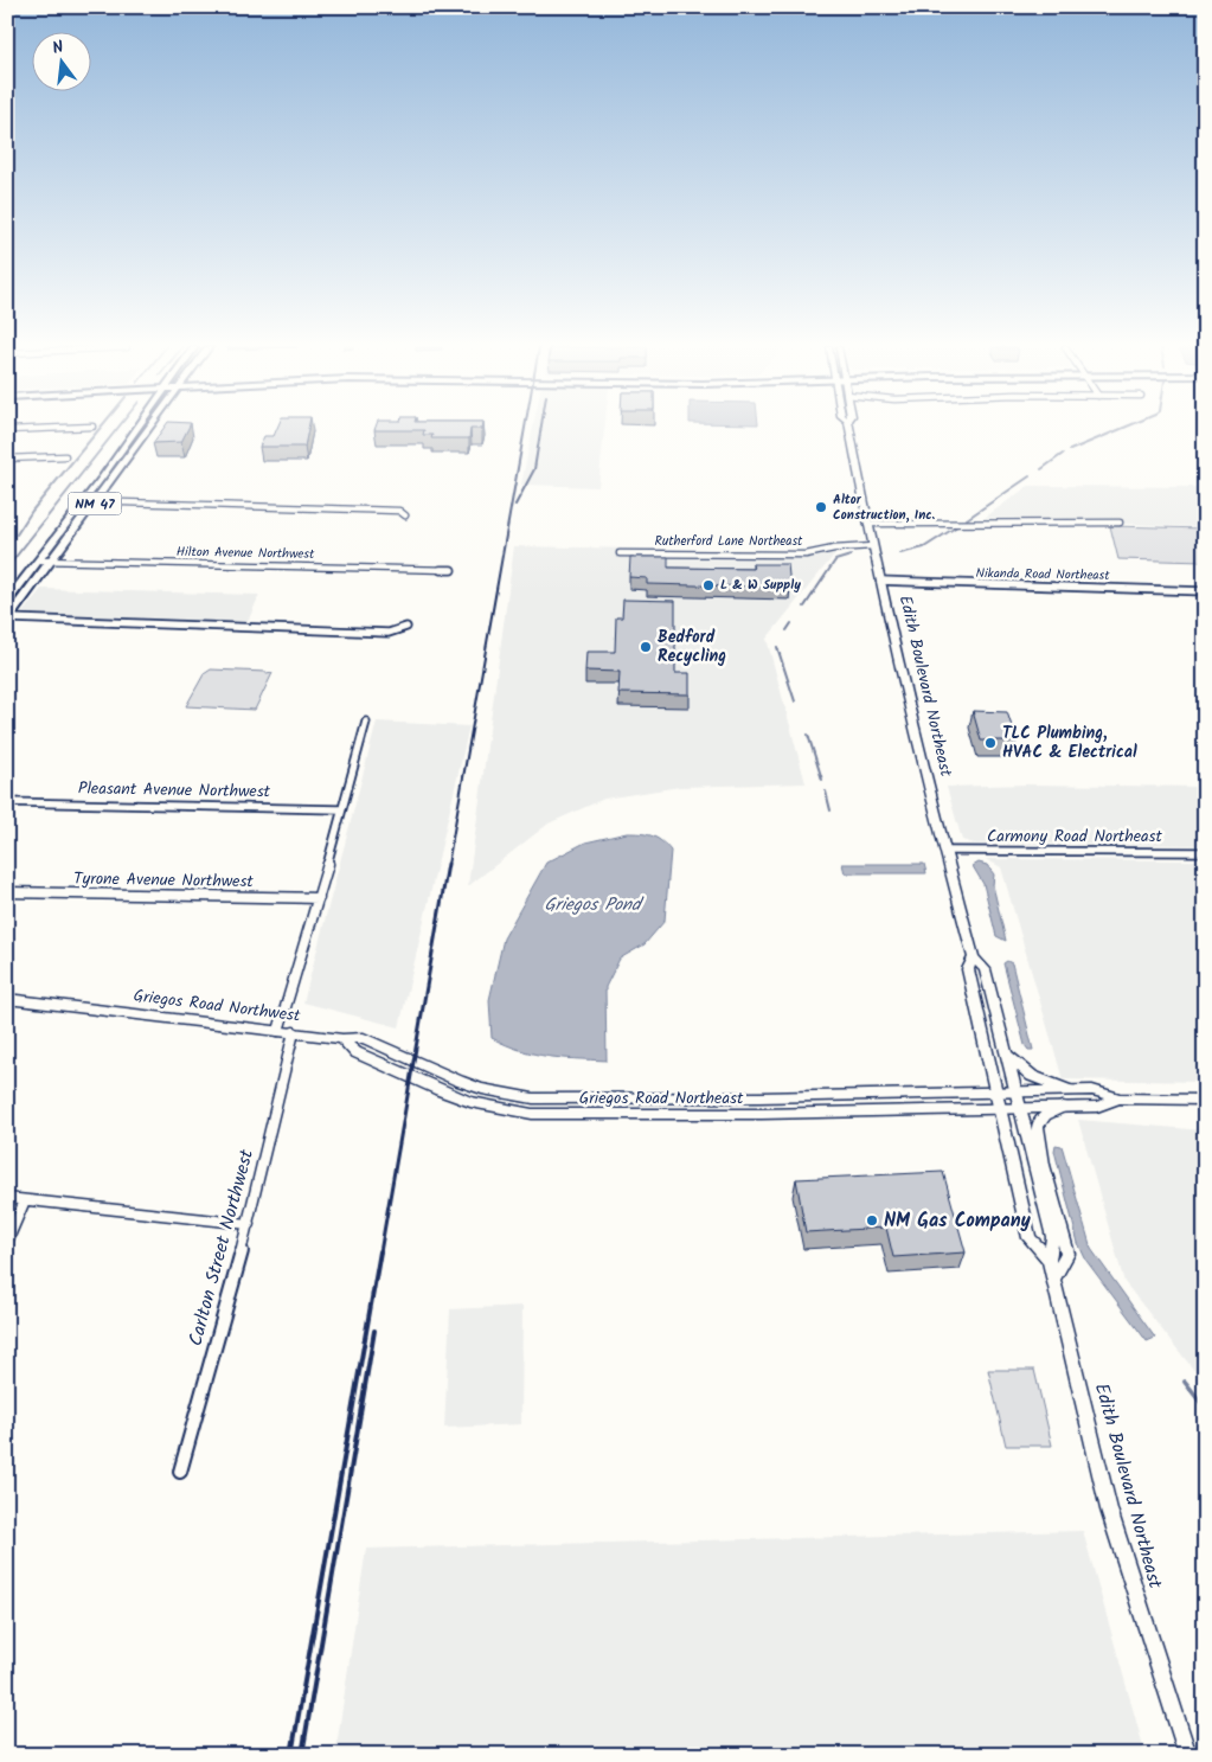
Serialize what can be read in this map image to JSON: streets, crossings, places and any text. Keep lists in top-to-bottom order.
{
  "streets": {
    "main road": ["NM 47"],
    "street": [
      "Rutherford Lane Northeast",
      "Hilton Avenue Northwest",
      "Nikanda Road Northeast",
      "Edith Boulevard Northeast",
      "Pleasant Avenue Northwest",
      "Carmony Road Northeast",
      "Tyrone Avenue Northwest",
      "Griegos Road Northwest",
      "Griegos Road Northeast",
      "Carlton Street Northwest"
    ]
  },
  "crossings": [
    ["NM 47", "Hilton Avenue Northwest"],
    ["Rutherford Lane Northeast", "Edith Boulevard Northeast"],
    ["Nikanda Road Northeast", "Edith Boulevard Northeast"],
    ["Edith Boulevard Northeast", "Carmony Road Northeast"],
    ["Edith Boulevard Northeast", "Griegos Road Northeast"],
    ["Griegos Road Northwest", "Griegos Road Northeast"],
    ["Griegos Road Northwest", "Carlton Street Northwest"]
  ],
  "water": ["Griegos Pond"],
  "places": [
    "Altor Construction, Inc.",
    "L & W Supply",
    "Bedford Recycling",
    "TLC Plumbing, HVAC & Electrical",
    "NM Gas Company"
  ],
  "north": "top"
}
